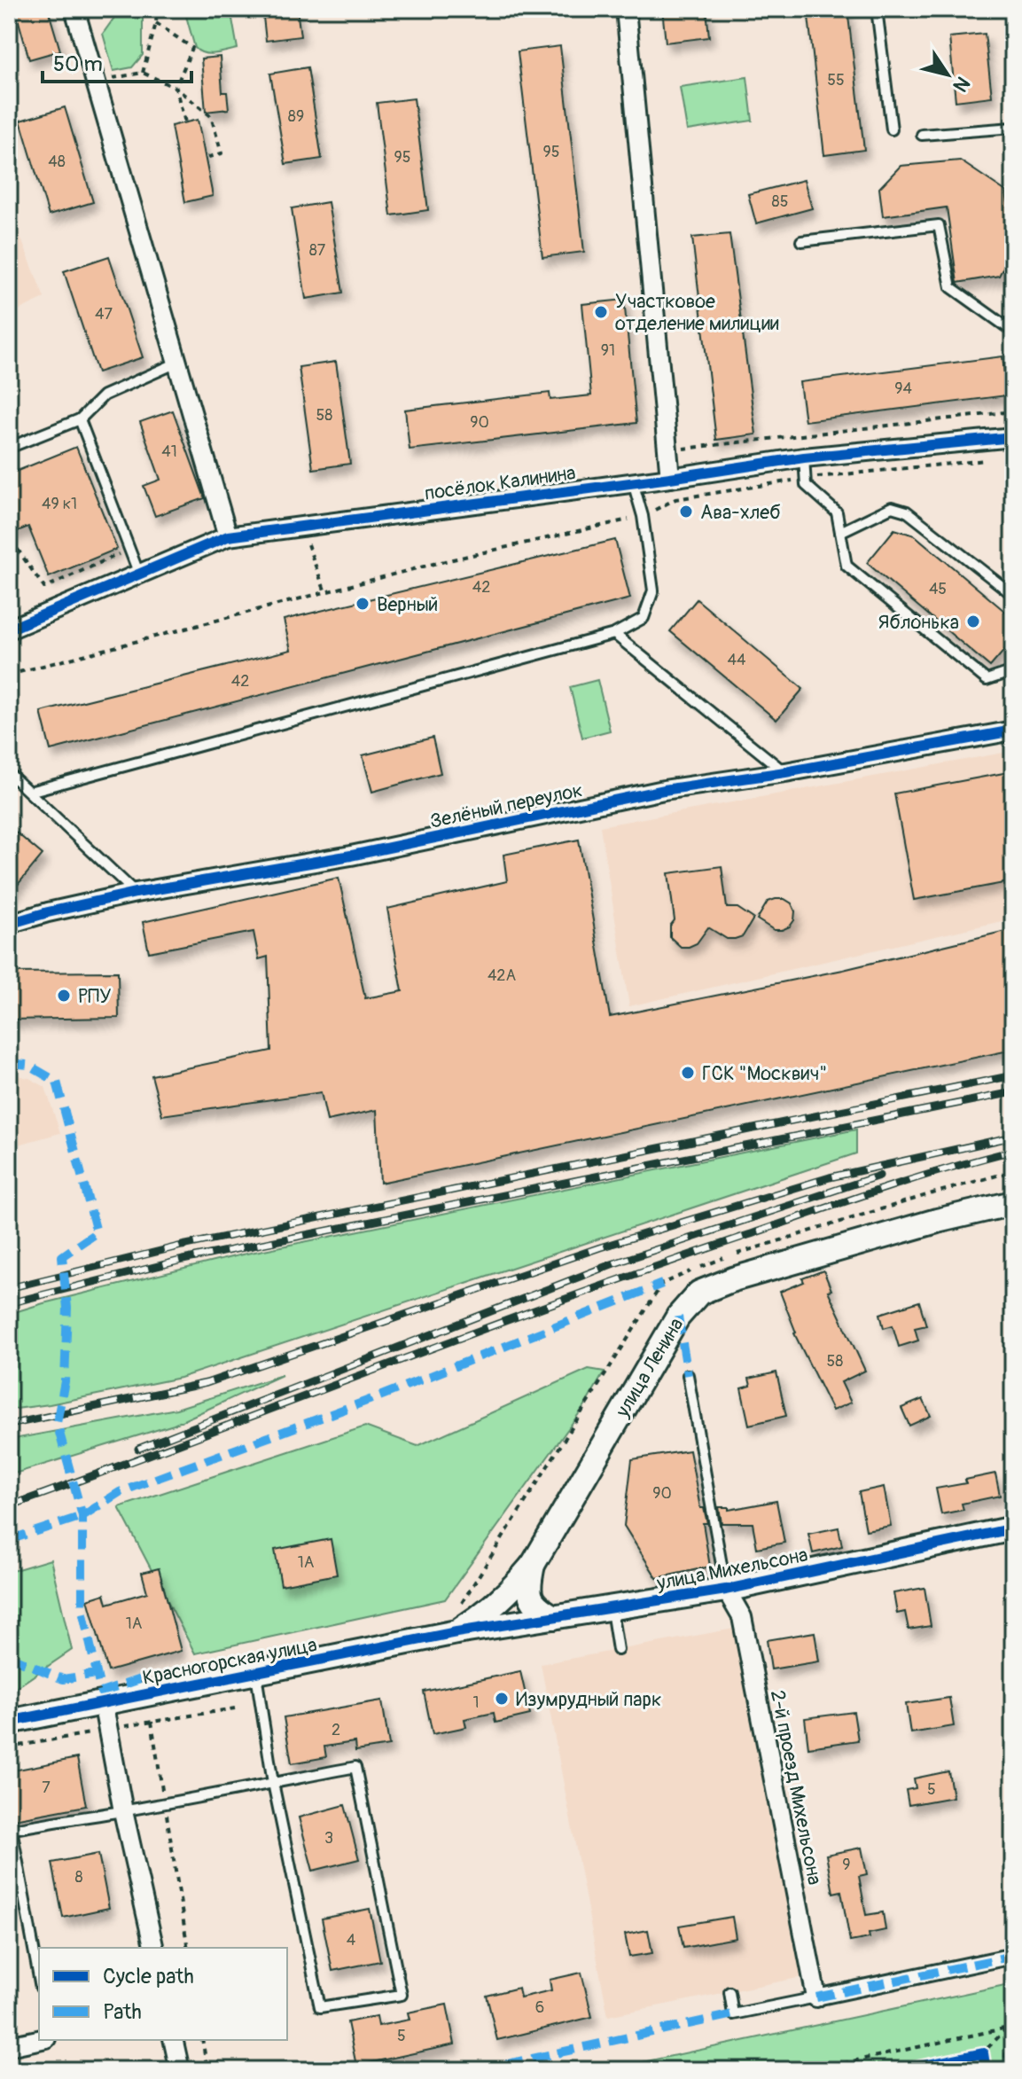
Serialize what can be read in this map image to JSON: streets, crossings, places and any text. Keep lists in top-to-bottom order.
{
  "streets": {
    "street": [
      "посёлок Калинина",
      "Зелёный переулок",
      "улица Ленина",
      "улица Михельсона",
      "Красногорская улица",
      "2-й проезд Михельсона"
    ]
  },
  "crossings": [
    ["улица Ленина", "улица Михельсона"],
    ["улица Ленина", "Красногорская улица"],
    ["улица Михельсона", "Красногорская улица"],
    ["улица Михельсона", "2-й проезд Михельсона"]
  ],
  "places": [
    "Участковое отделение милиции",
    "Ава-хлеб",
    "Верный",
    "Яблонька",
    "РПУ",
    "ГСК \"Москвич\"",
    "Изумрудный парк"
  ],
  "house_numbers": [
    "55",
    "89",
    "95",
    "95",
    "48",
    "85",
    "87",
    "47",
    "91",
    "94",
    "58",
    "90",
    "41",
    "49 к1",
    "42",
    "45",
    "44",
    "42",
    "42А",
    "58",
    "90",
    "1А",
    "1А",
    "1",
    "2",
    "7",
    "5",
    "3",
    "9",
    "8",
    "4",
    "6",
    "5"
  ],
  "legend": ["Cycle path", "Path"],
  "scale_bar": "50 m",
  "north": "bottom right"
}
